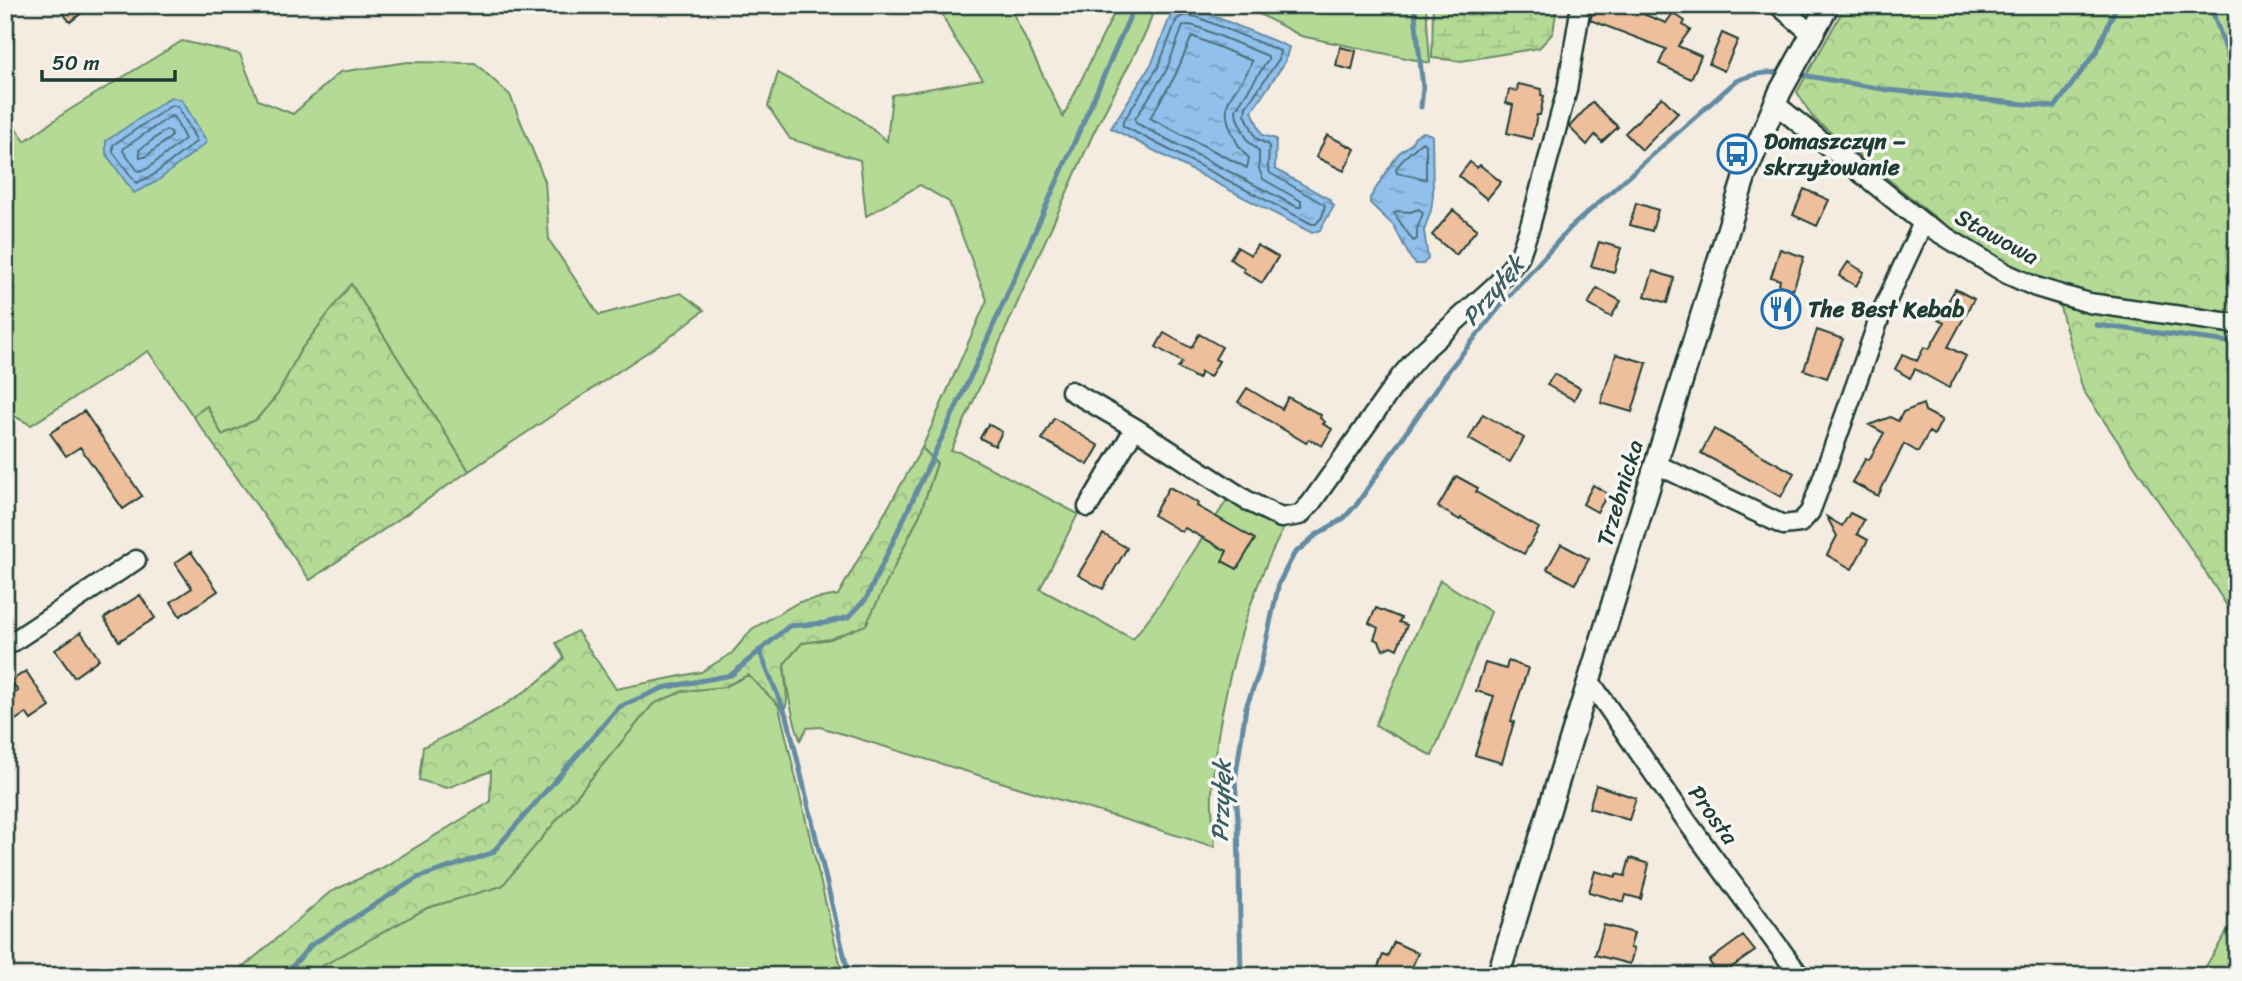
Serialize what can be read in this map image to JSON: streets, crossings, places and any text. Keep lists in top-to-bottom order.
{
  "streets": {
    "street": ["Stawowa", "Trzebnicka", "Prosta"]
  },
  "crossings": [
    ["Stawowa", "Trzebnicka"],
    ["Trzebnicka", "Prosta"]
  ],
  "water": ["Przyłęk"],
  "places": {
    "bus stop": ["Domaszczyn – skrzyżowanie"],
    "restaurant": ["The Best Kebab"]
  },
  "scale_bar": "50 m"
}
